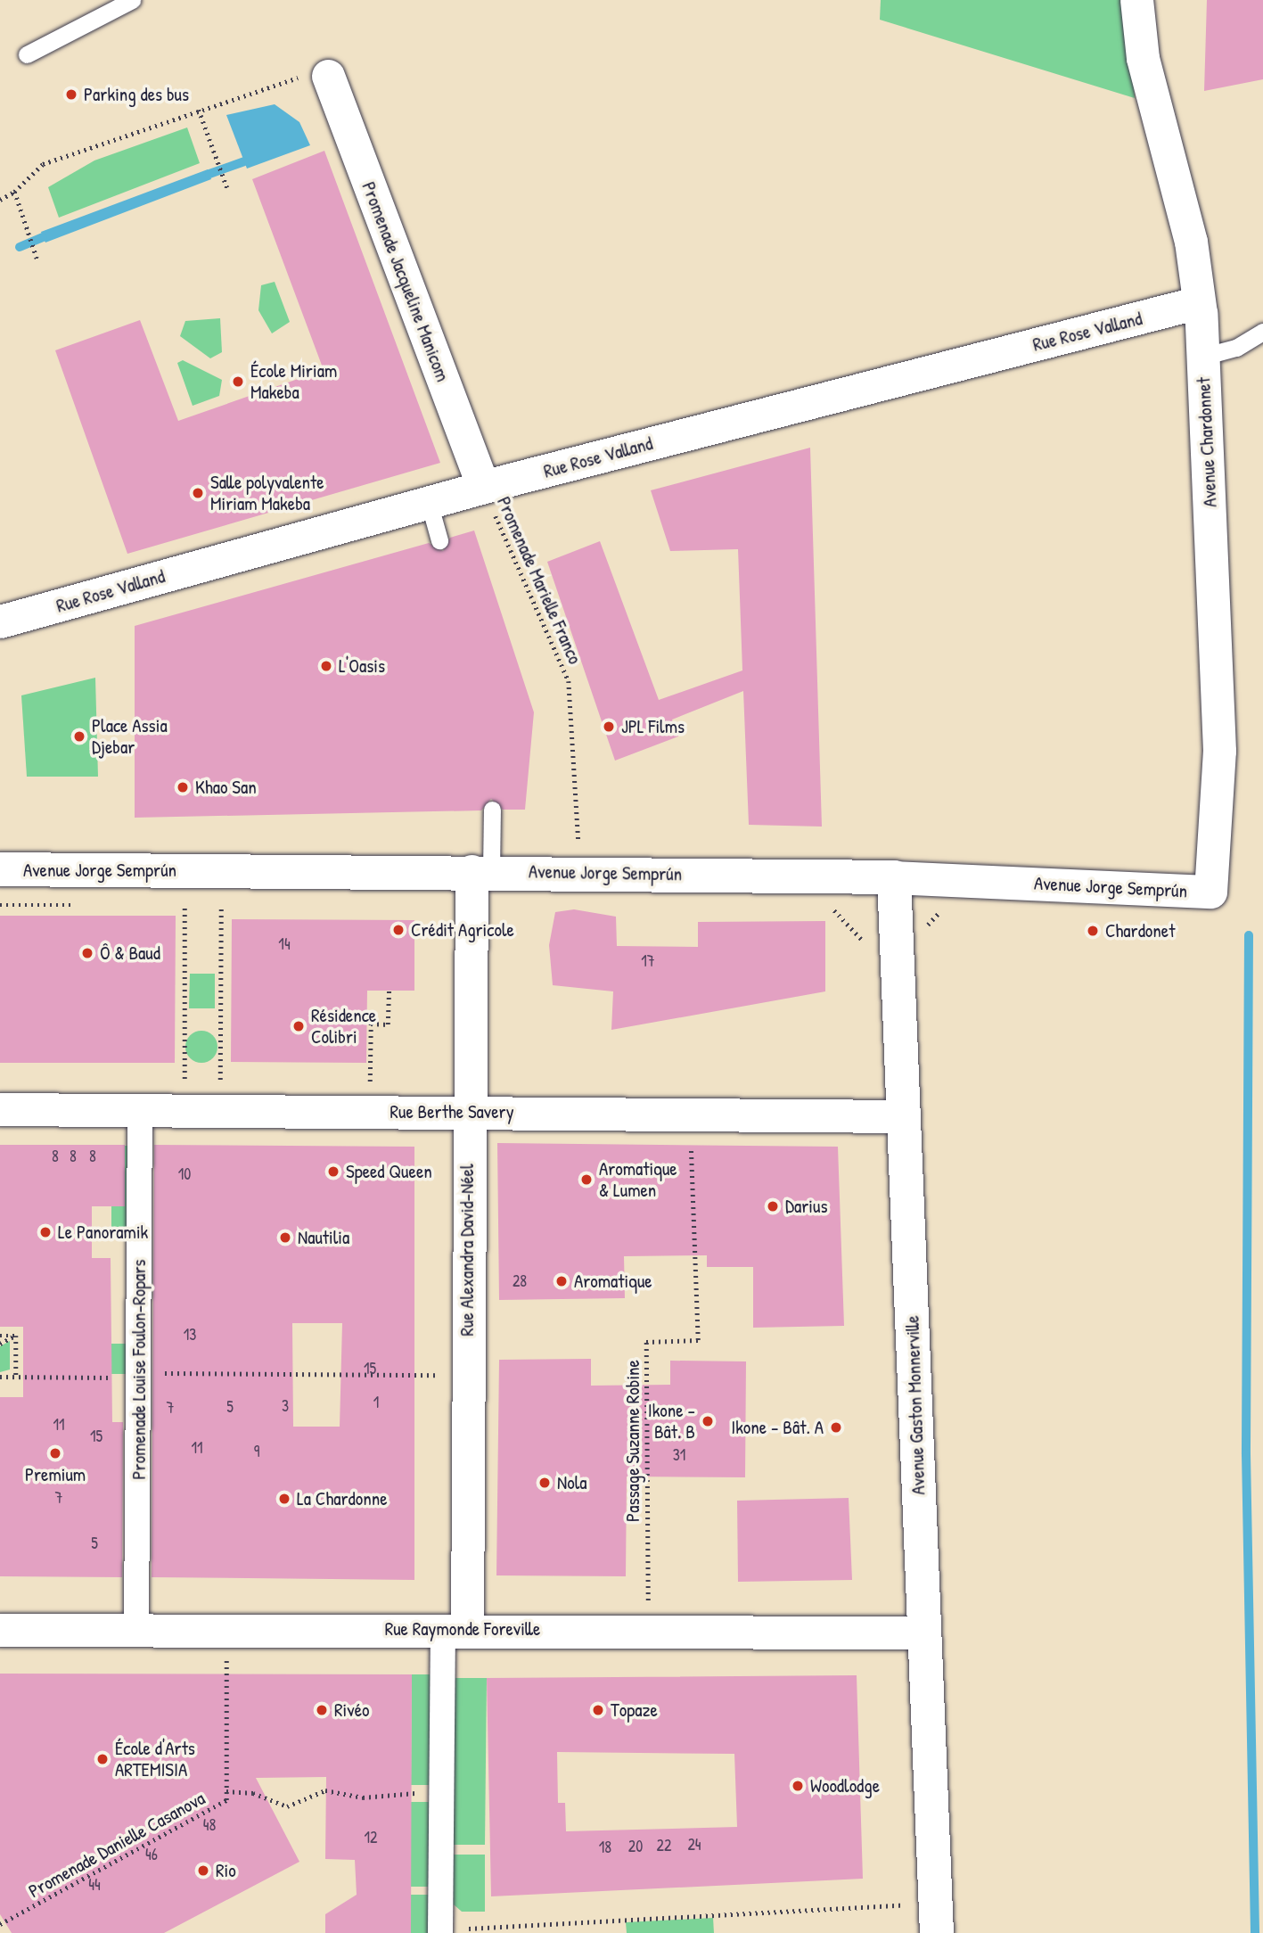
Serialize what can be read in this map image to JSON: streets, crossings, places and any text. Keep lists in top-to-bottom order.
{
  "streets": {
    "street": [
      "Promenade Jacqueline Manicom",
      "Rue Rose Valland",
      "Avenue Chardonnet",
      "Avenue Jorge Semprún",
      "Rue Berthe Savery",
      "Rue Alexandra David-Néel",
      "Promenade Louise Foulon-Ropars",
      "Avenue Gaston Monnerville",
      "Rue Raymonde Foreville"
    ],
    "path": ["Promenade Marielle Franco", "Passage Suzanne Robine", "Promenade Danielle Casanova"]
  },
  "crossings": [
    ["Promenade Jacqueline Manicom", "Rue Rose Valland"],
    ["Promenade Jacqueline Manicom", "Promenade Marielle Franco"],
    ["Rue Rose Valland", "Avenue Chardonnet"],
    ["Rue Rose Valland", "Promenade Marielle Franco"],
    ["Avenue Chardonnet", "Avenue Jorge Semprún"],
    ["Promenade Marielle Franco", "Avenue Jorge Semprún"],
    ["Avenue Jorge Semprún", "Rue Alexandra David-Néel"],
    ["Avenue Jorge Semprún", "Avenue Gaston Monnerville"],
    ["Rue Berthe Savery", "Rue Alexandra David-Néel"],
    ["Rue Berthe Savery", "Promenade Louise Foulon-Ropars"],
    ["Rue Berthe Savery", "Avenue Gaston Monnerville"],
    ["Rue Berthe Savery", "Passage Suzanne Robine"],
    ["Rue Alexandra David-Néel", "Rue Raymonde Foreville"],
    ["Promenade Louise Foulon-Ropars", "Rue Raymonde Foreville"],
    ["Avenue Gaston Monnerville", "Rue Raymonde Foreville"],
    ["Passage Suzanne Robine", "Rue Raymonde Foreville"],
    ["Rue Raymonde Foreville", "Promenade Danielle Casanova"]
  ],
  "places": [
    "Parking des bus",
    "École Miriam Makeba",
    "Salle polyvalente Miriam Makeba",
    "L'Oasis",
    "JPL Films",
    "Place Assia Djebar",
    "Khao San",
    "Crédit Agricole",
    "Chardonet",
    "Ô & Baud",
    "Résidence Colibri",
    "Speed Queen",
    "Aromatique & Lumen",
    "Darius",
    "Le Panoramik",
    "Nautilia",
    "Aromatique",
    "Ikone - Bât. B",
    "Ikone - Bât. A",
    "Premium",
    "Nola",
    "La Chardonne",
    "Rivéo",
    "Topaze",
    "École d'Arts ARTEMISIA",
    "Woodlodge",
    "Rio"
  ],
  "house_numbers": [
    "14",
    "17",
    "8",
    "8",
    "8",
    "10",
    "28",
    "13",
    "15",
    "1",
    "3",
    "5",
    "7",
    "11",
    "15",
    "11",
    "9",
    "31",
    "7",
    "5",
    "48",
    "12",
    "24",
    "22",
    "20",
    "18",
    "46",
    "44"
  ]
}
